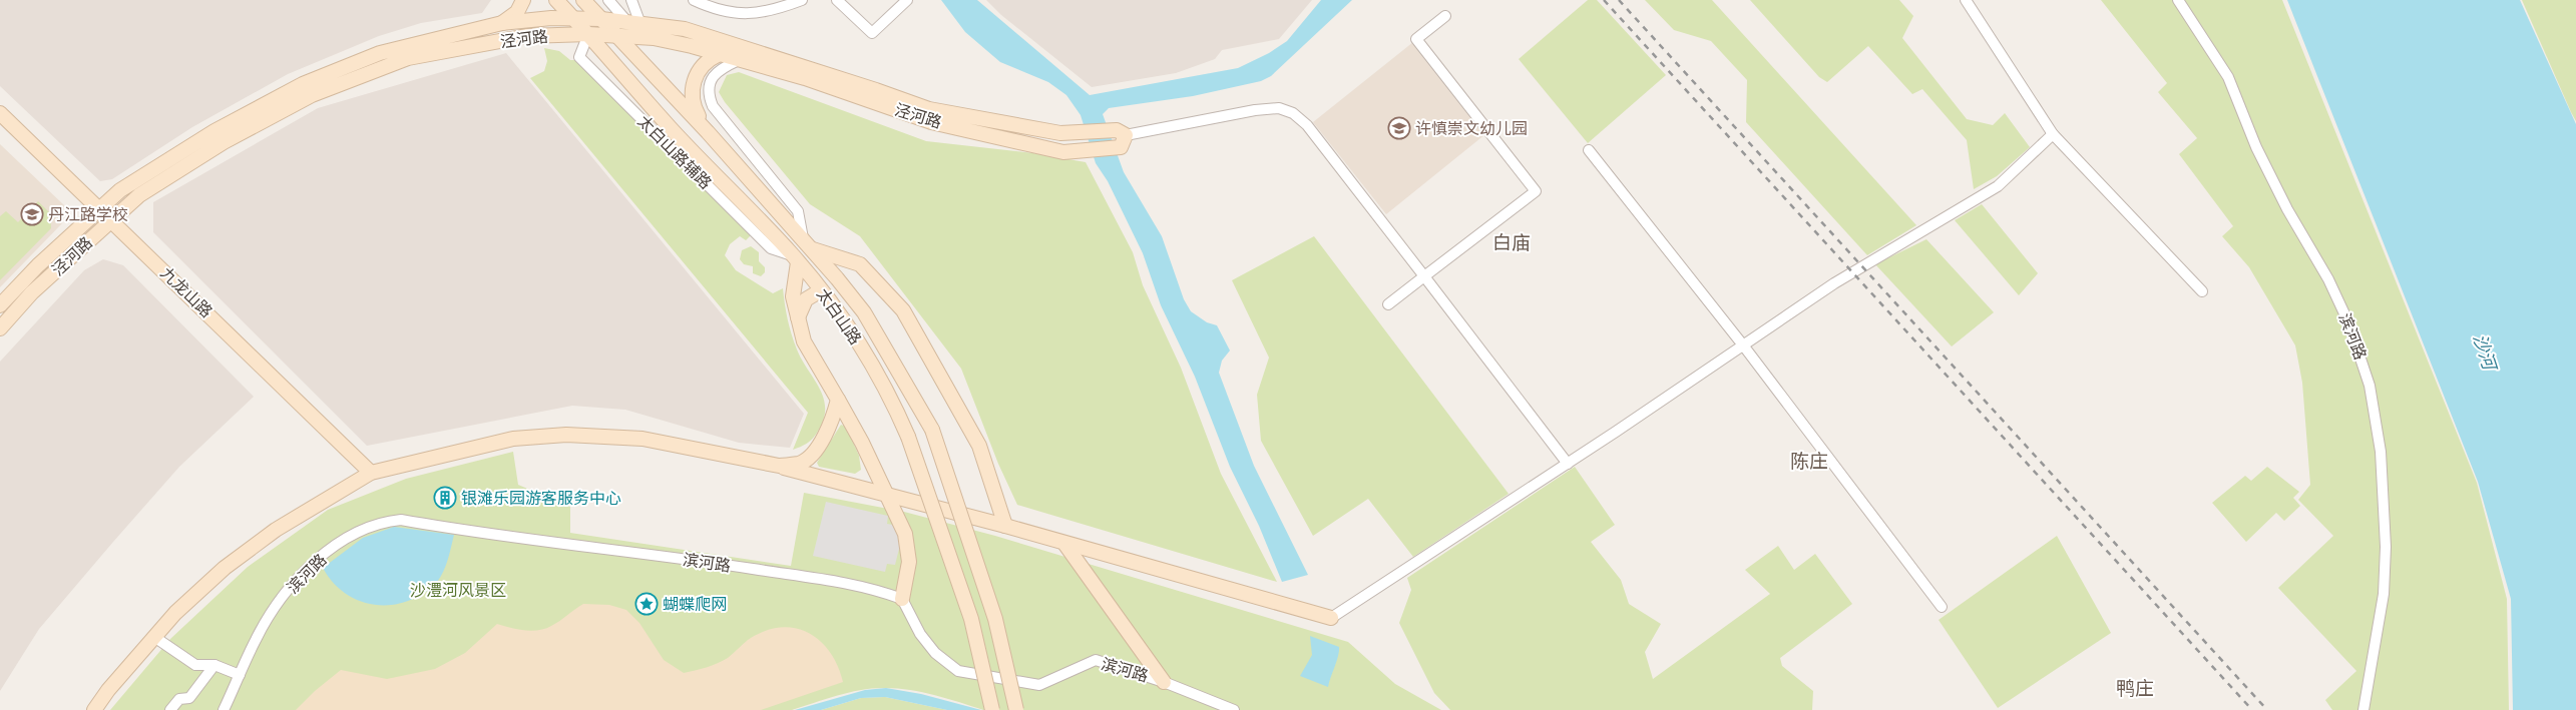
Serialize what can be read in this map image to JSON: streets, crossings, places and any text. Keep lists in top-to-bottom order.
{
  "streets": {
    "street": [
      "泾河路",
      "太白山路辅路",
      "九龙山路",
      "太白山路",
      "滨河路"
    ]
  },
  "crossings": [
    ["泾河路", "太白山路辅路"],
    ["泾河路", "九龙山路"],
    ["泾河路", "太白山路"],
    ["太白山路辅路", "太白山路"]
  ],
  "districts": ["白庙", "陈庄", "鸭庄"],
  "water": ["沙河"],
  "parks": ["沙澧河风景区"],
  "places": {
    "school or university": ["许慎崇文幼儿园", "丹江路学校"],
    "building": ["银滩乐园游客服务中心"],
    "place": ["蝴蝶爬网"]
  }
}
